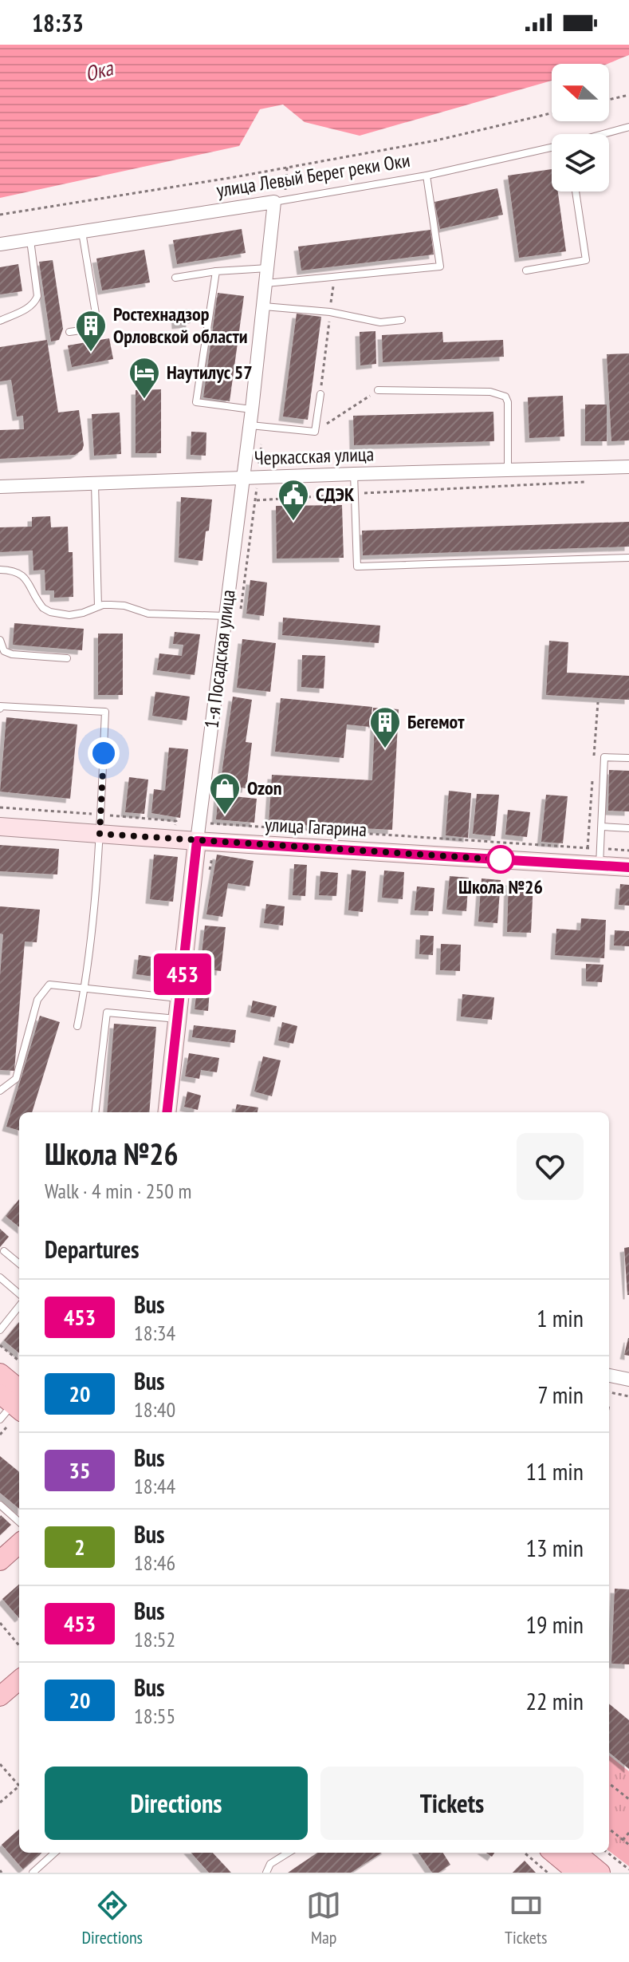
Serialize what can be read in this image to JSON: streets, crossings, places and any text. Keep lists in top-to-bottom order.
{
  "streets": {
    "street": [
      "улица Левый Берег реки Оки",
      "Черкасская улица",
      "1-я Посадская улица",
      "улица Гагарина"
    ]
  },
  "crossings": [
    ["улица Левый Берег реки Оки", "1-я Посадская улица"],
    ["Черкасская улица", "1-я Посадская улица"],
    ["1-я Посадская улица", "улица Гагарина"]
  ],
  "water": ["Ока"],
  "places": {
    "building": ["Ростехнадзор Орловской области", "Бегемот"],
    "hotel": ["Наутилус 57"],
    "public building": ["СДЭК"],
    "shop": ["Ozon"],
    "other": ["Школа №26"]
  },
  "lines": ["bus line 453"],
  "north": "left",
  "page": {
    "status": "18:33",
    "on_map": "453",
    "heading": [
      ["Школа №26", "Walk · 4 min · 250 m"],
      "Departures"
    ],
    "list": [
      {
        "mark": "453",
        "name": "Bus",
        "note": "18:34",
        "value": "1 min"
      },
      {
        "mark": "20",
        "name": "Bus",
        "note": "18:40",
        "value": "7 min"
      },
      {
        "mark": "35",
        "name": "Bus",
        "note": "18:44",
        "value": "11 min"
      },
      {
        "mark": "2",
        "name": "Bus",
        "note": "18:46",
        "value": "13 min"
      },
      {
        "mark": "453",
        "name": "Bus",
        "note": "18:52",
        "value": "19 min"
      },
      {
        "mark": "20",
        "name": "Bus",
        "note": "18:55",
        "value": "22 min"
      }
    ],
    "buttons": ["Directions", "Tickets"],
    "tabs": ["Directions", "Map", "Tickets"]
  }
}
